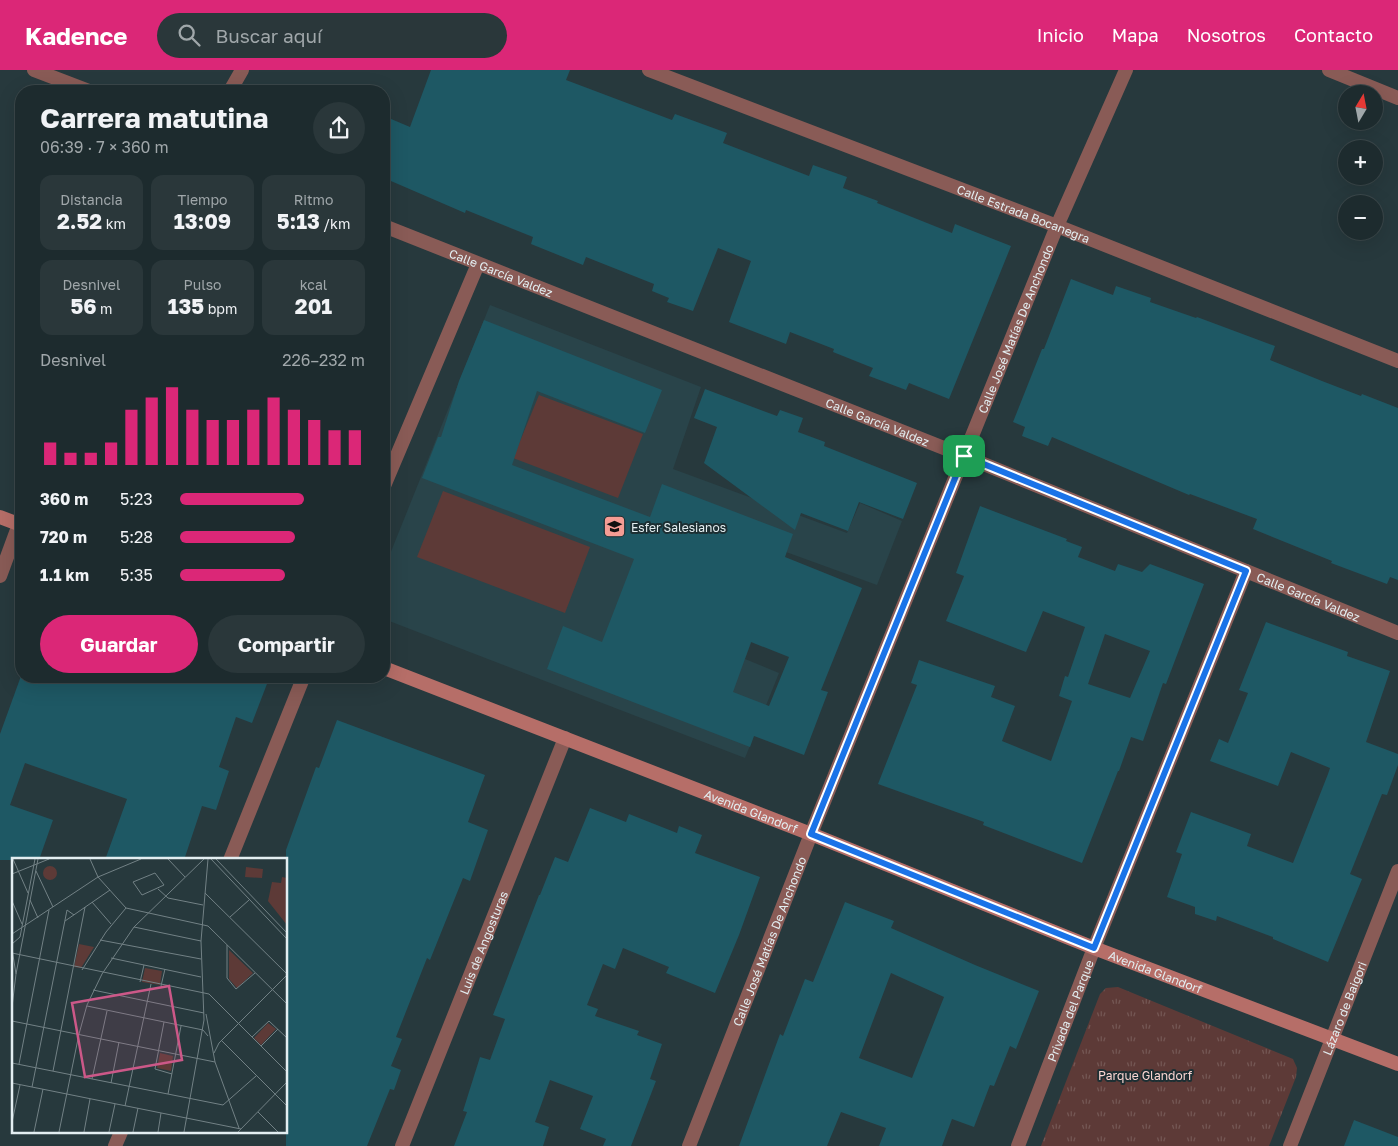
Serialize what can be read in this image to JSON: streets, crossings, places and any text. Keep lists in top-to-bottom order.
{
  "streets": {
    "main road": ["Avenida Glandorf"],
    "street": [
      "Calle Estrada Bocanegra",
      "Calle García Valdez",
      "Calle José Matías De Anchondo",
      "Luis de Angosturas",
      "Lázaro de Baigori",
      "Privada del Parque"
    ]
  },
  "crossings": [
    ["Calle Estrada Bocanegra", "Calle José Matías De Anchondo"],
    ["Calle García Valdez", "Calle José Matías De Anchondo"],
    ["Calle García Valdez", "Privada del Parque"],
    ["Calle José Matías De Anchondo", "Avenida Glandorf"],
    ["Avenida Glandorf", "Luis de Angosturas"],
    ["Avenida Glandorf", "Lázaro de Baigori"],
    ["Avenida Glandorf", "Privada del Parque"]
  ],
  "parks": ["Parque Glandorf"],
  "places": {
    "school or university": ["Esfer Salesianos"]
  },
  "north": "top",
  "page": {
    "header": "Kadence",
    "search": "Buscar aquí",
    "nav": [
      "Inicio",
      "Mapa",
      "Nosotros",
      "Contacto"
    ],
    "map_buttons": ["+", "−"],
    "heading": ["Carrera matutina", "06:39 · 7 × 360 m"],
    "stats": [
      ["Distancia", "2.52 km"],
      ["Tiempo", "13:09"],
      ["Ritmo", "5:13 /km"],
      ["Desnivel", "56 m"],
      ["Pulso", "135 bpm"],
      ["kcal", "201"]
    ],
    "chart": ["Desnivel", "226–232 m"],
    "list": [
      {
        "name": "360 m",
        "note": "5:23"
      },
      {
        "name": "720 m",
        "note": "5:28"
      },
      {
        "name": "1.1 km",
        "note": "5:35"
      }
    ],
    "buttons": ["Guardar", "Compartir"]
  }
}
